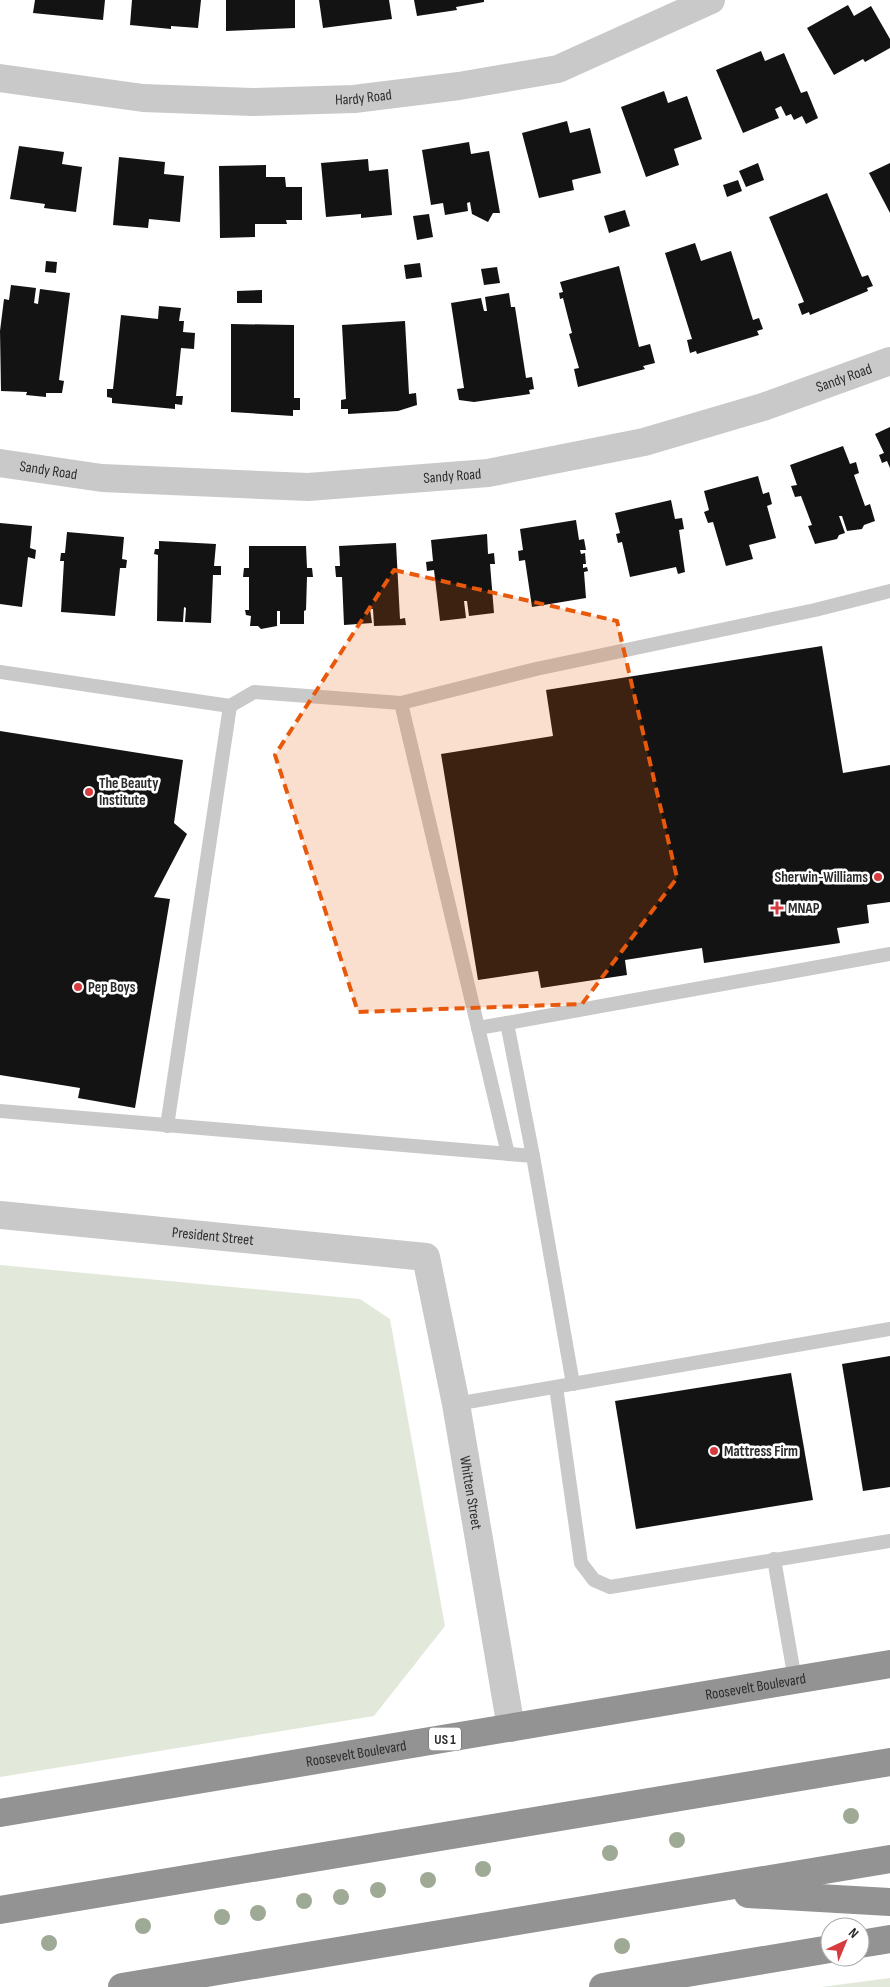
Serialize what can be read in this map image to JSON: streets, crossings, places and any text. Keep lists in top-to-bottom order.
{
  "streets": {
    "highway": ["Roosevelt Boulevard", "US 1"],
    "street": [
      "Hardy Road",
      "Sandy Road",
      "President Street",
      "Whitten Street"
    ]
  },
  "crossings": [
    ["President Street", "Whitten Street"],
    ["Whitten Street", "Roosevelt Boulevard"]
  ],
  "places": {
    "other": [
      "The Beauty Institute",
      "Sherwin-Williams",
      "Pep Boys",
      "Mattress Firm"
    ],
    "health": ["MNAP"]
  },
  "north": "top right"
}
